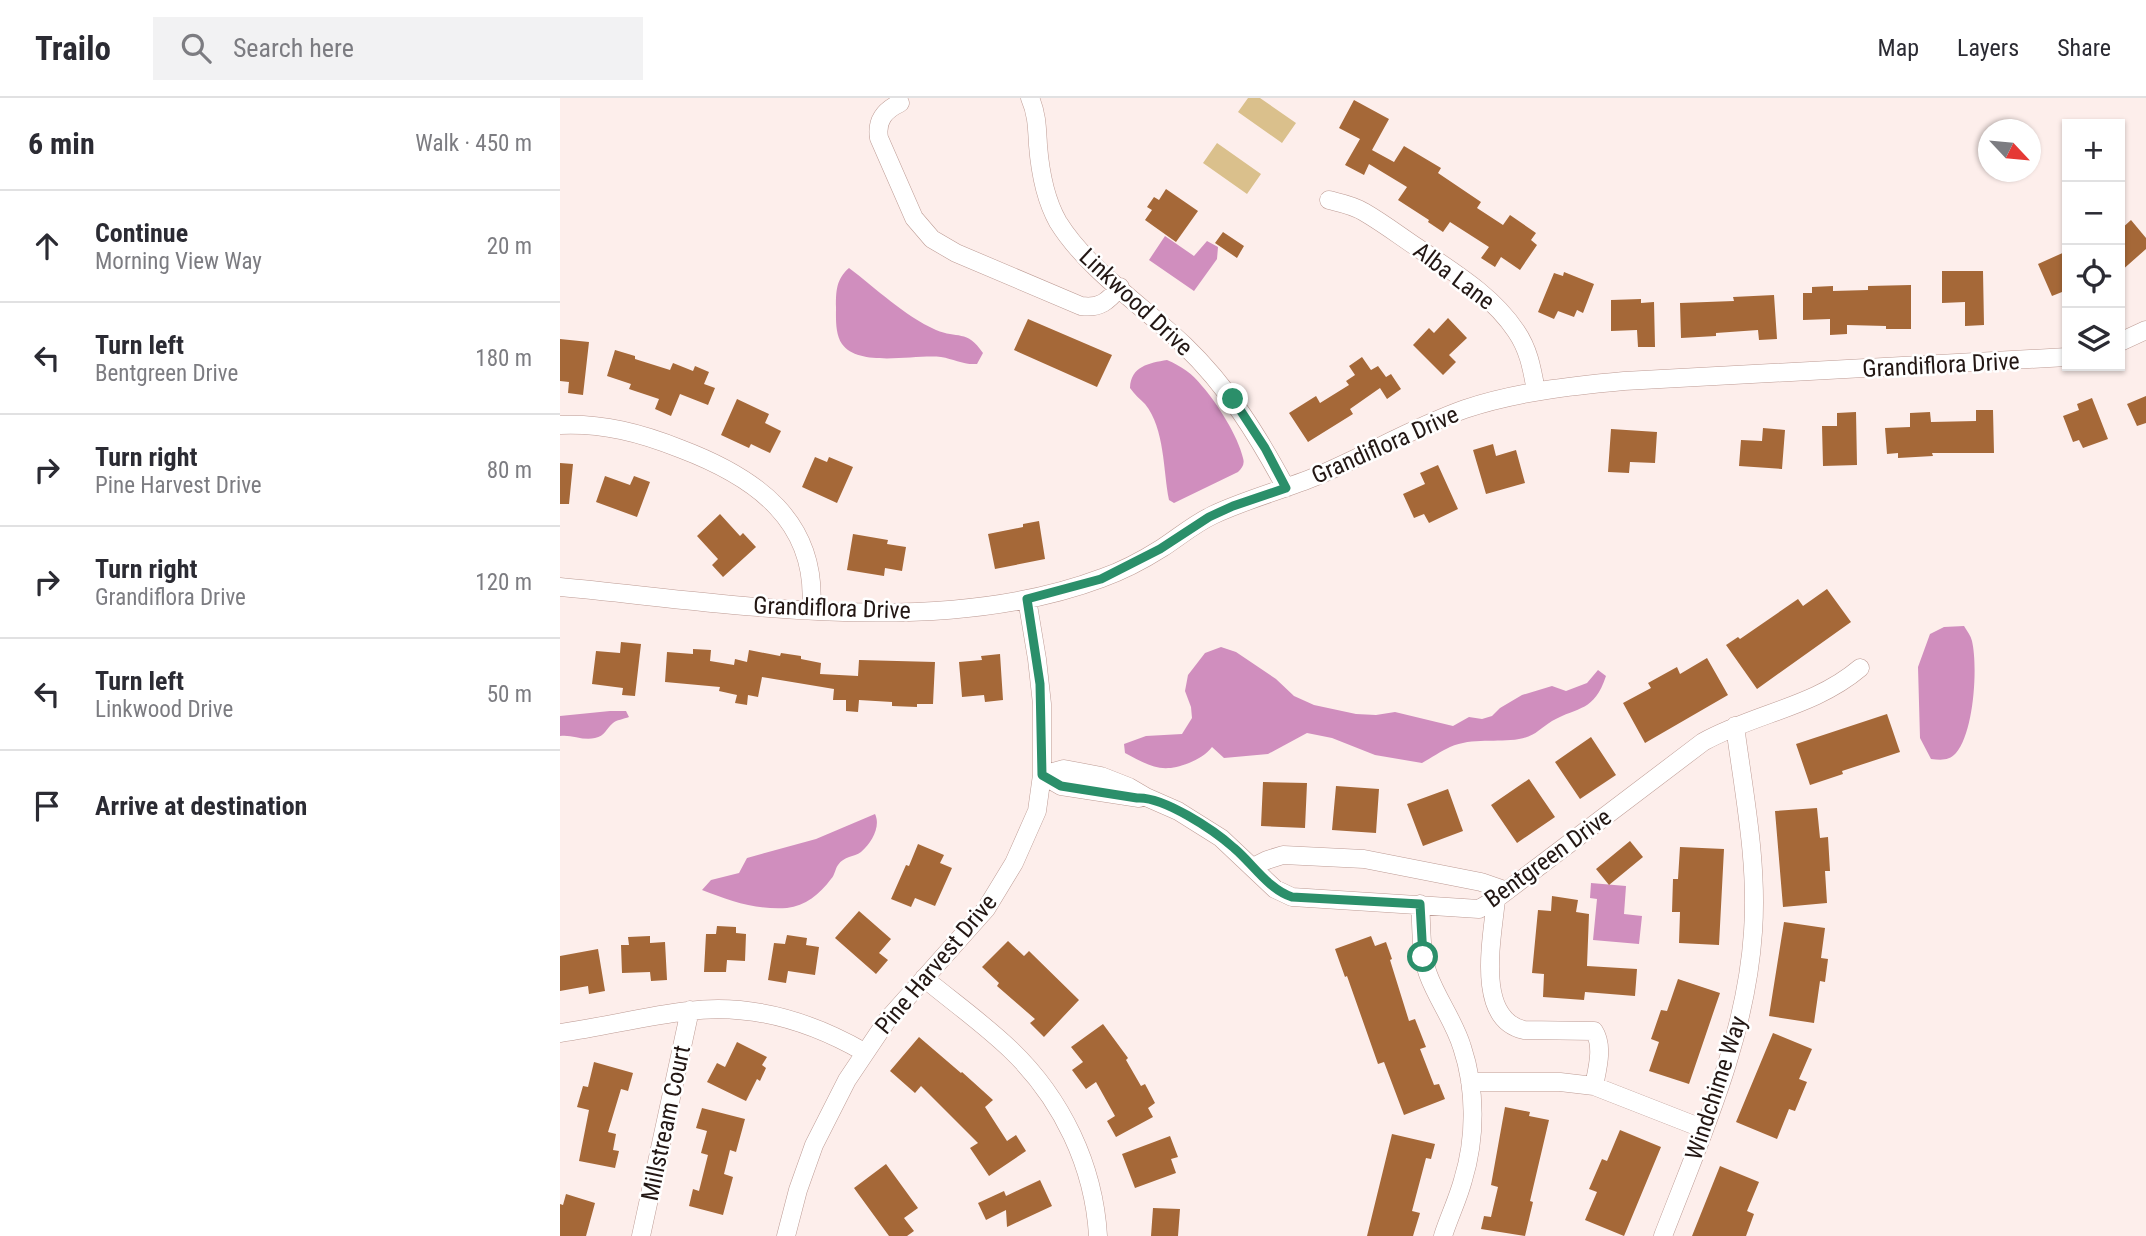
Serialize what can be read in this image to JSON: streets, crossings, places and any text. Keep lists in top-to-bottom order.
{
  "streets": {
    "street": [
      "Alba Lane",
      "Linkwood Drive",
      "Grandiflora Drive",
      "Bentgreen Drive",
      "Pine Harvest Drive",
      "Windchime Way",
      "Millstream Court"
    ]
  },
  "crossings": [
    ["Alba Lane", "Grandiflora Drive"],
    ["Linkwood Drive", "Grandiflora Drive"],
    ["Grandiflora Drive", "Pine Harvest Drive"],
    ["Bentgreen Drive", "Pine Harvest Drive"],
    ["Bentgreen Drive", "Windchime Way"]
  ],
  "north": "bottom right",
  "page": {
    "header": "Trailo",
    "search": "Search here",
    "nav": ["Map", "Layers", "Share"],
    "heading": ["6 min", "Walk · 450 m"],
    "map_buttons": ["+", "−"],
    "list": [
      ["Continue", "Morning View Way", "20 m"],
      ["Turn left", "Bentgreen Drive", "180 m"],
      ["Turn right", "Pine Harvest Drive", "80 m"],
      ["Turn right", "Grandiflora Drive", "120 m"],
      ["Turn left", "Linkwood Drive", "50 m"],
      "Arrive at destination"
    ]
  }
}
